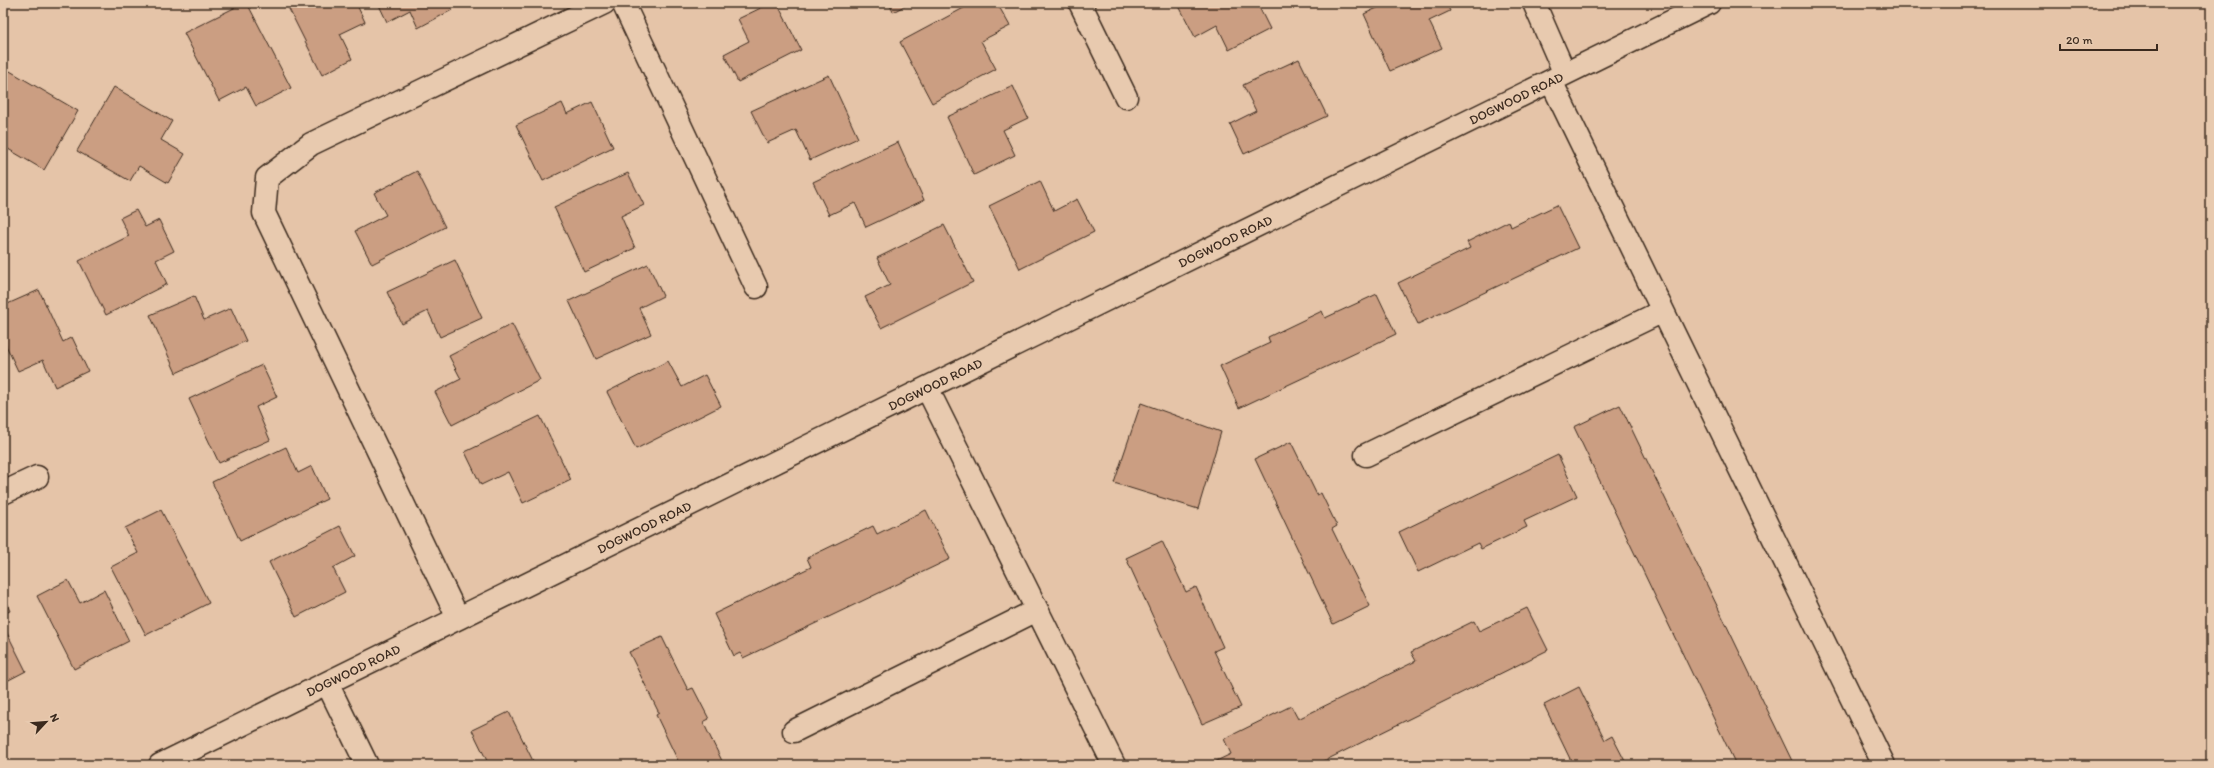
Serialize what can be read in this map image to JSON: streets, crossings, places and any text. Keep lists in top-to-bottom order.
{
  "streets": {
    "street": ["DOGWOOD ROAD"]
  },
  "scale_bar": "20 m",
  "north": "top right"
}
